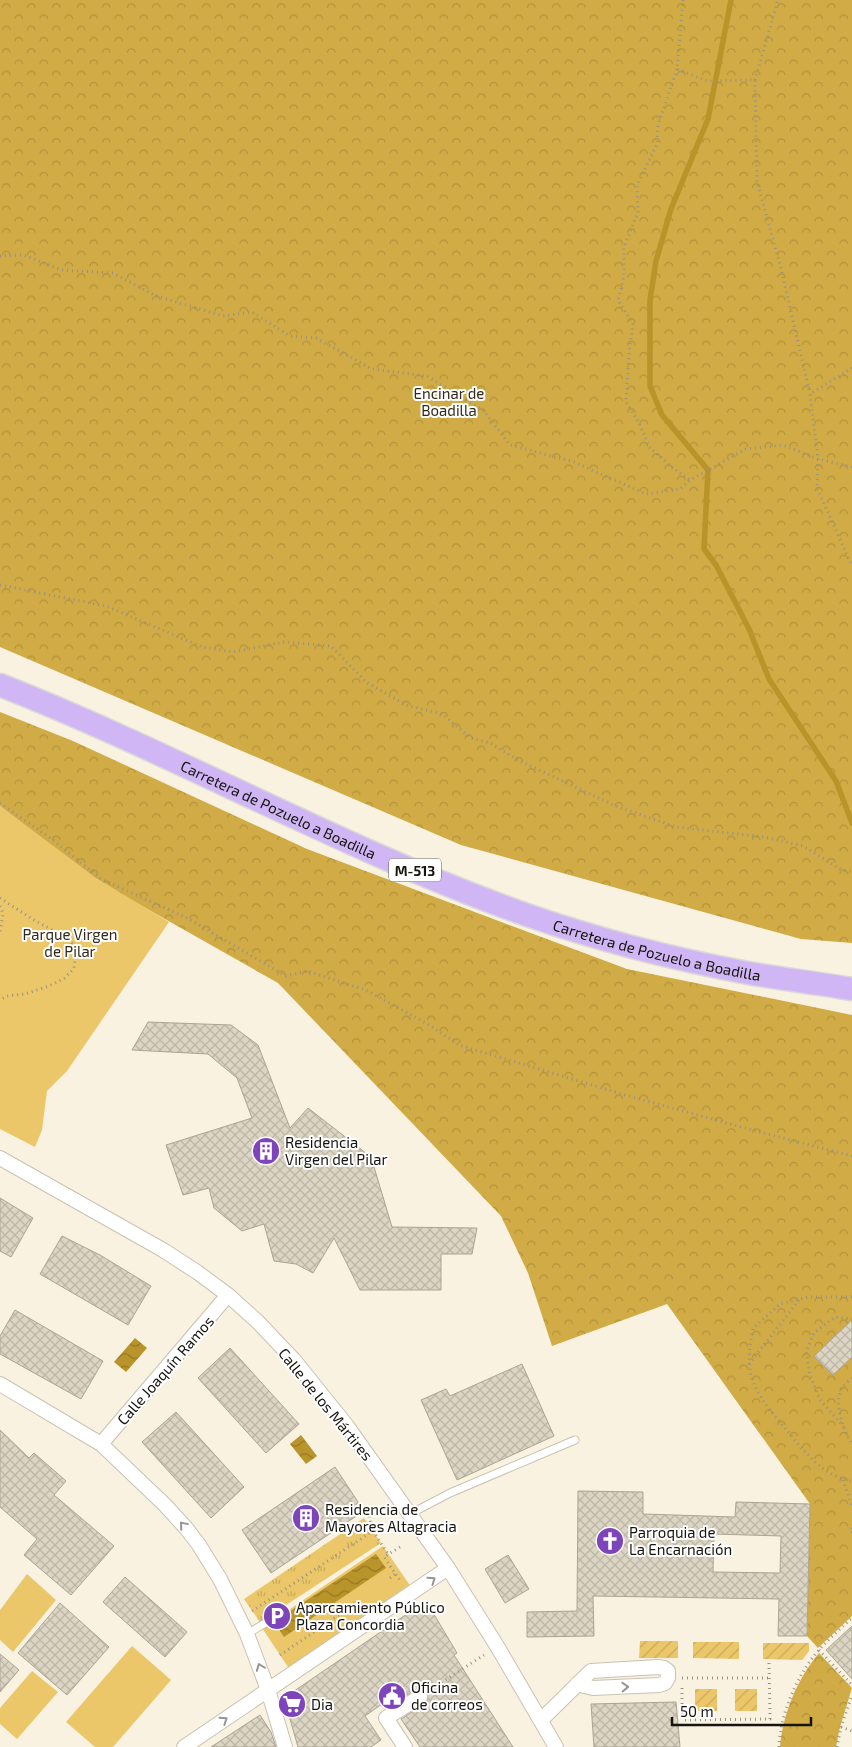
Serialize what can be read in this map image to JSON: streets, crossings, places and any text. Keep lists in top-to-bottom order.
{
  "streets": {
    "main road": ["Carretera de Pozuelo a Boadilla", "M-513"],
    "street": ["Calle Joaquín Ramos", "Calle de los Mártires"]
  },
  "crossings": [
    ["Calle Joaquín Ramos", "Calle de los Mártires"]
  ],
  "parks": ["Encinar de Boadilla", "Parque Virgen de Pilar"],
  "places": {
    "building": ["Residencia Virgen del Pilar", "Residencia de Mayores Altagracia"],
    "church": ["Parroquia de La Encarnación"],
    "parking": ["Aparcamiento Público Plaza Concordia"],
    "public building": ["Oficina de correos"],
    "supermarket": ["Dia"]
  },
  "scale_bar": "50 m"
}
